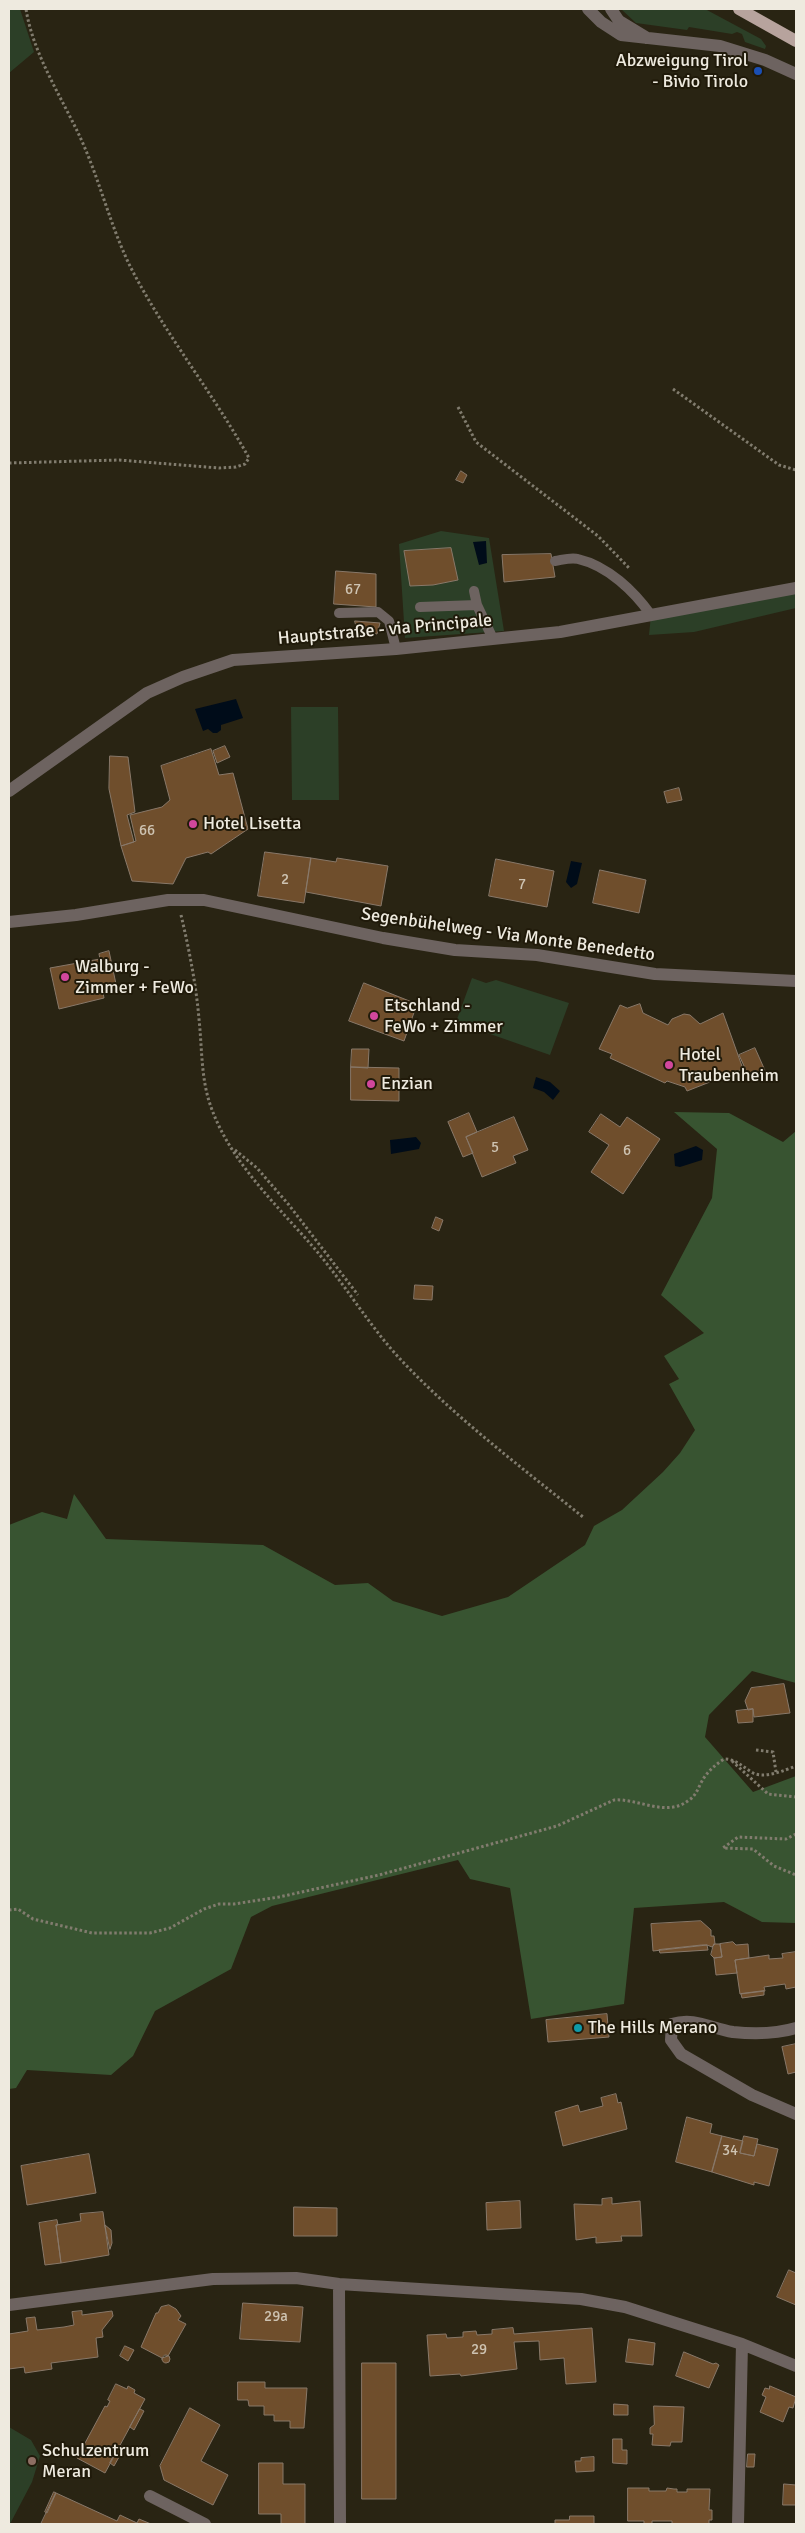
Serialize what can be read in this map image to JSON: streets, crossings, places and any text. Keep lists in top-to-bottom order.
{
  "streets": {
    "street": ["Hauptstraße - via Principale", "Segenbühelweg - Via Monte Benedetto"]
  },
  "places": [
    "Abzweigung Tirol - Bivio Tirolo",
    "Hotel Lisetta",
    "Walburg - Zimmer + FeWo",
    "Etschland - FeWo + Zimmer",
    "Hotel Traubenheim",
    "Enzian",
    "The Hills Merano",
    "Schulzentrum Meran"
  ],
  "house_numbers": [
    "67",
    "66",
    "2",
    "7",
    "5",
    "6",
    "34",
    "29a",
    "29"
  ]
}
